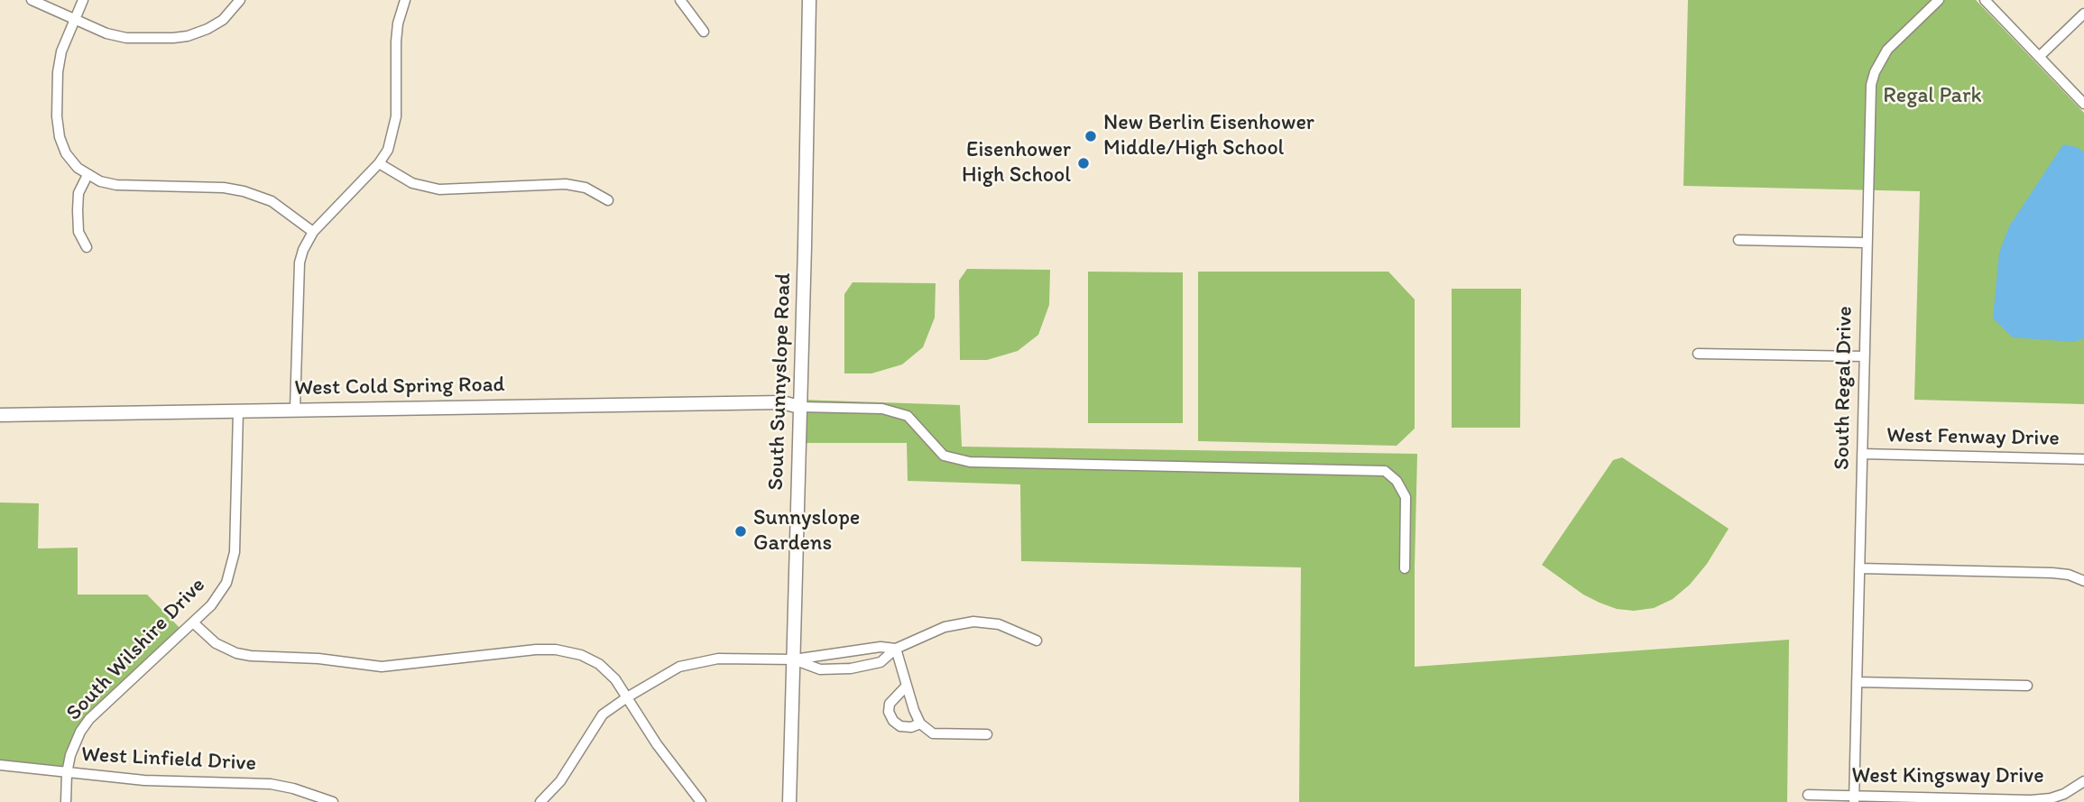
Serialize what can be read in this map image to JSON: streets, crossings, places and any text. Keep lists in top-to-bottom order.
{
  "streets": {
    "street": [
      "South Sunnyslope Road",
      "West Cold Spring Road",
      "South Regal Drive",
      "West Fenway Drive",
      "South Wilshire Drive",
      "West Linfield Drive",
      "West Kingsway Drive"
    ]
  },
  "crossings": [
    ["South Sunnyslope Road", "West Cold Spring Road"],
    ["West Cold Spring Road", "South Wilshire Drive"],
    ["South Regal Drive", "West Fenway Drive"],
    ["South Regal Drive", "West Kingsway Drive"],
    ["South Wilshire Drive", "West Linfield Drive"]
  ],
  "parks": ["Regal Park"],
  "places": ["New Berlin Eisenhower Middle/High School", "Eisenhower High School", "Sunnyslope Gardens"]
}
